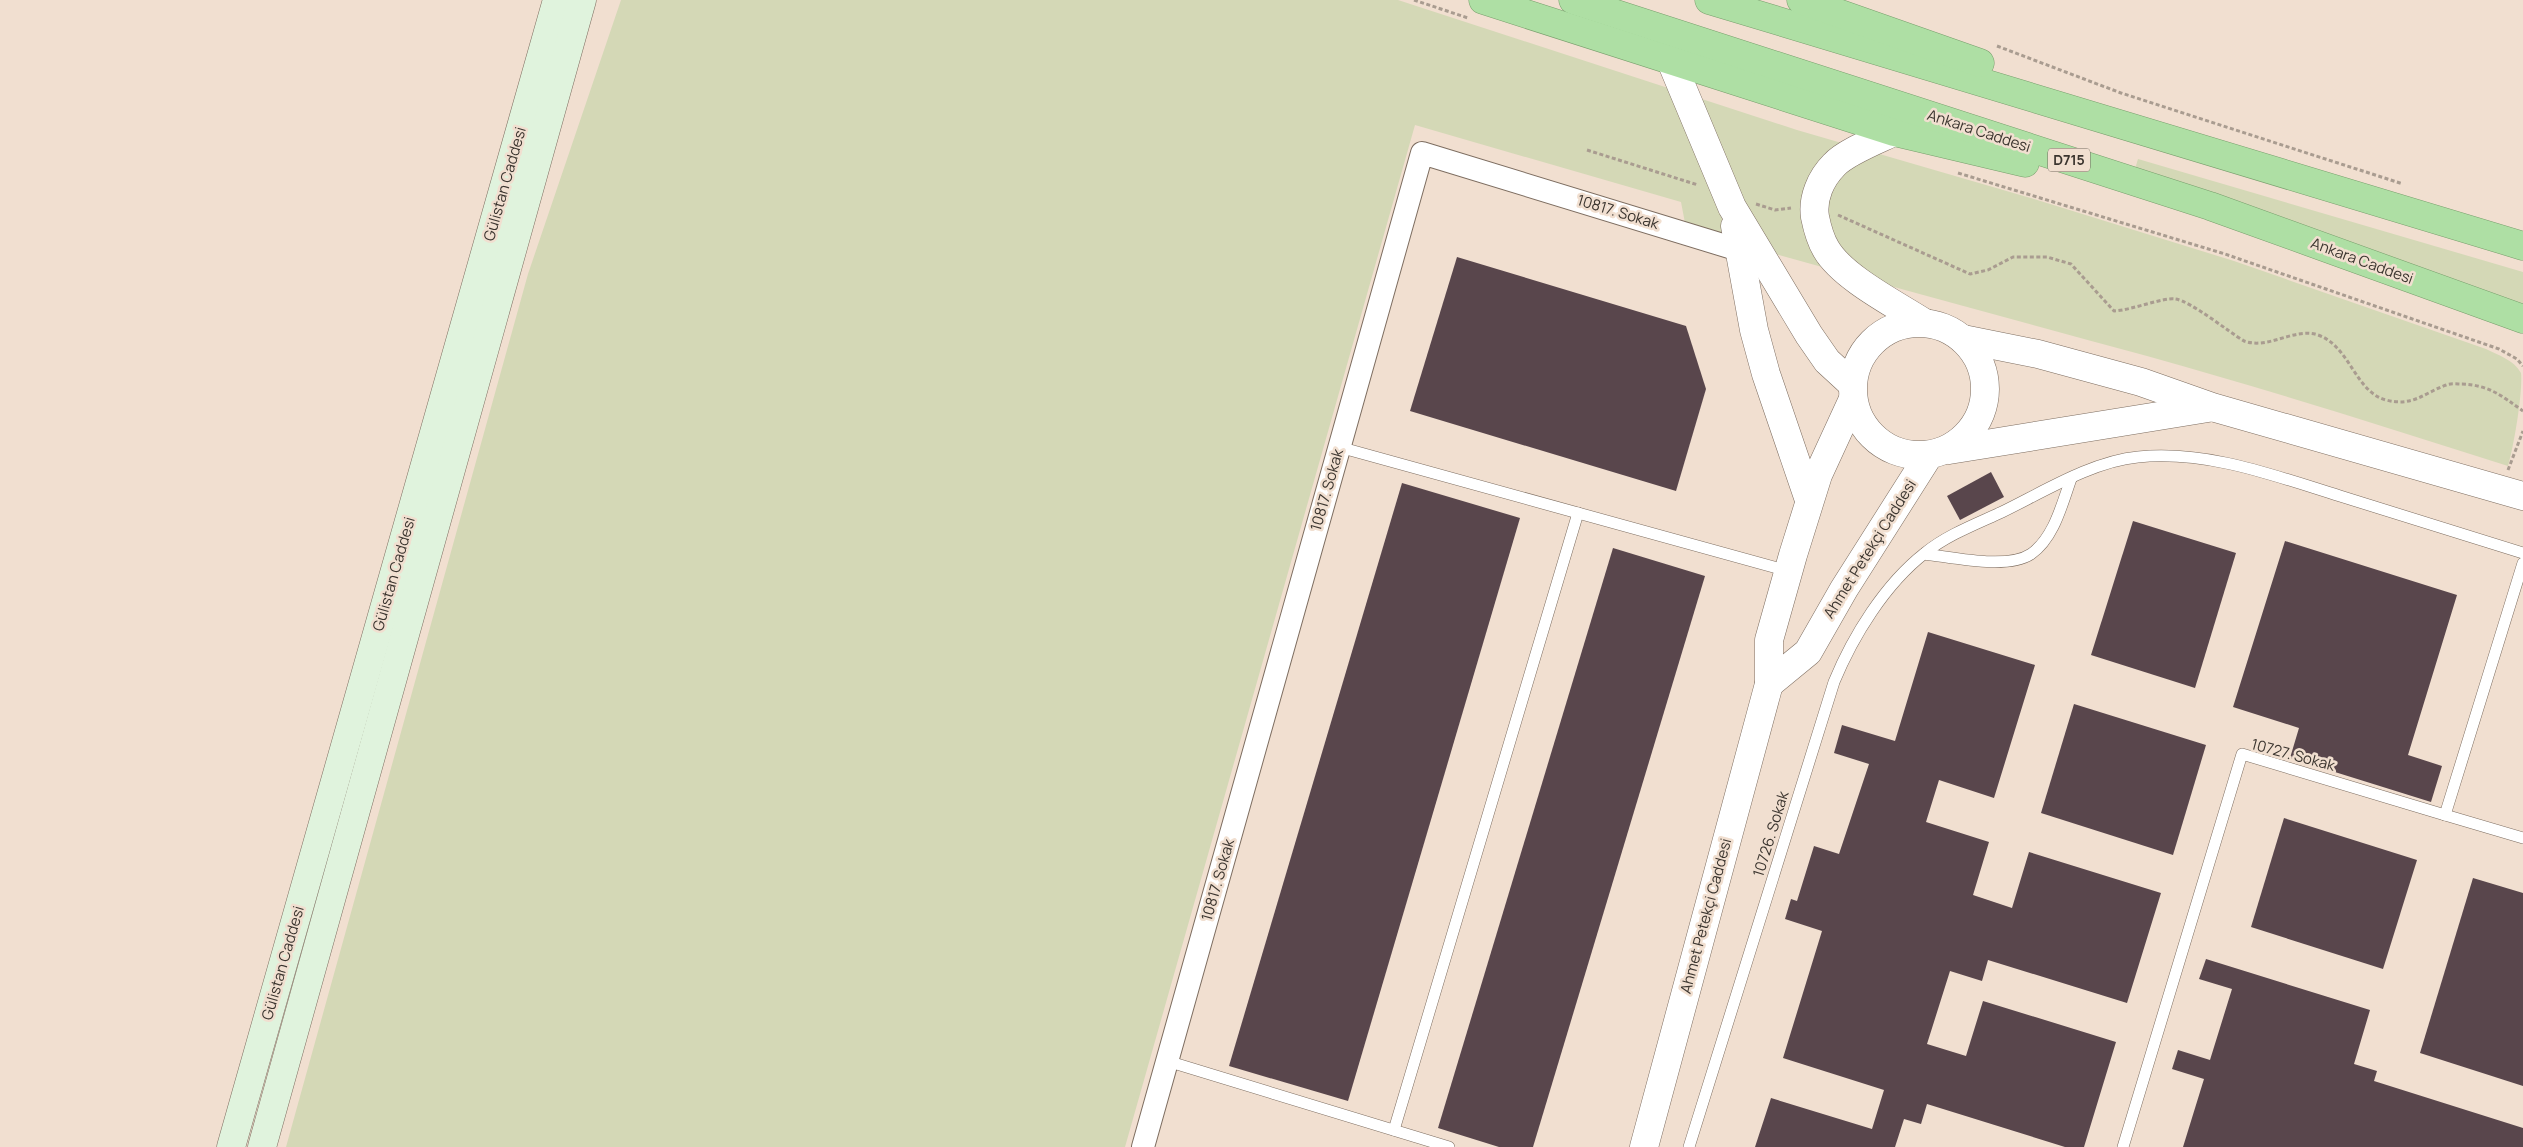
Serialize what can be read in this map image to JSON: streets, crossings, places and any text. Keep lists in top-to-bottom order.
{
  "streets": {
    "highway": ["Ankara Caddesi", "D715"],
    "main road": ["Gülistan Caddesi"],
    "street": ["10817. Sokak", "Ahmet Petekçi Caddesi"],
    "lane": ["10727. Sokak", "10726. Sokak"]
  }
}
